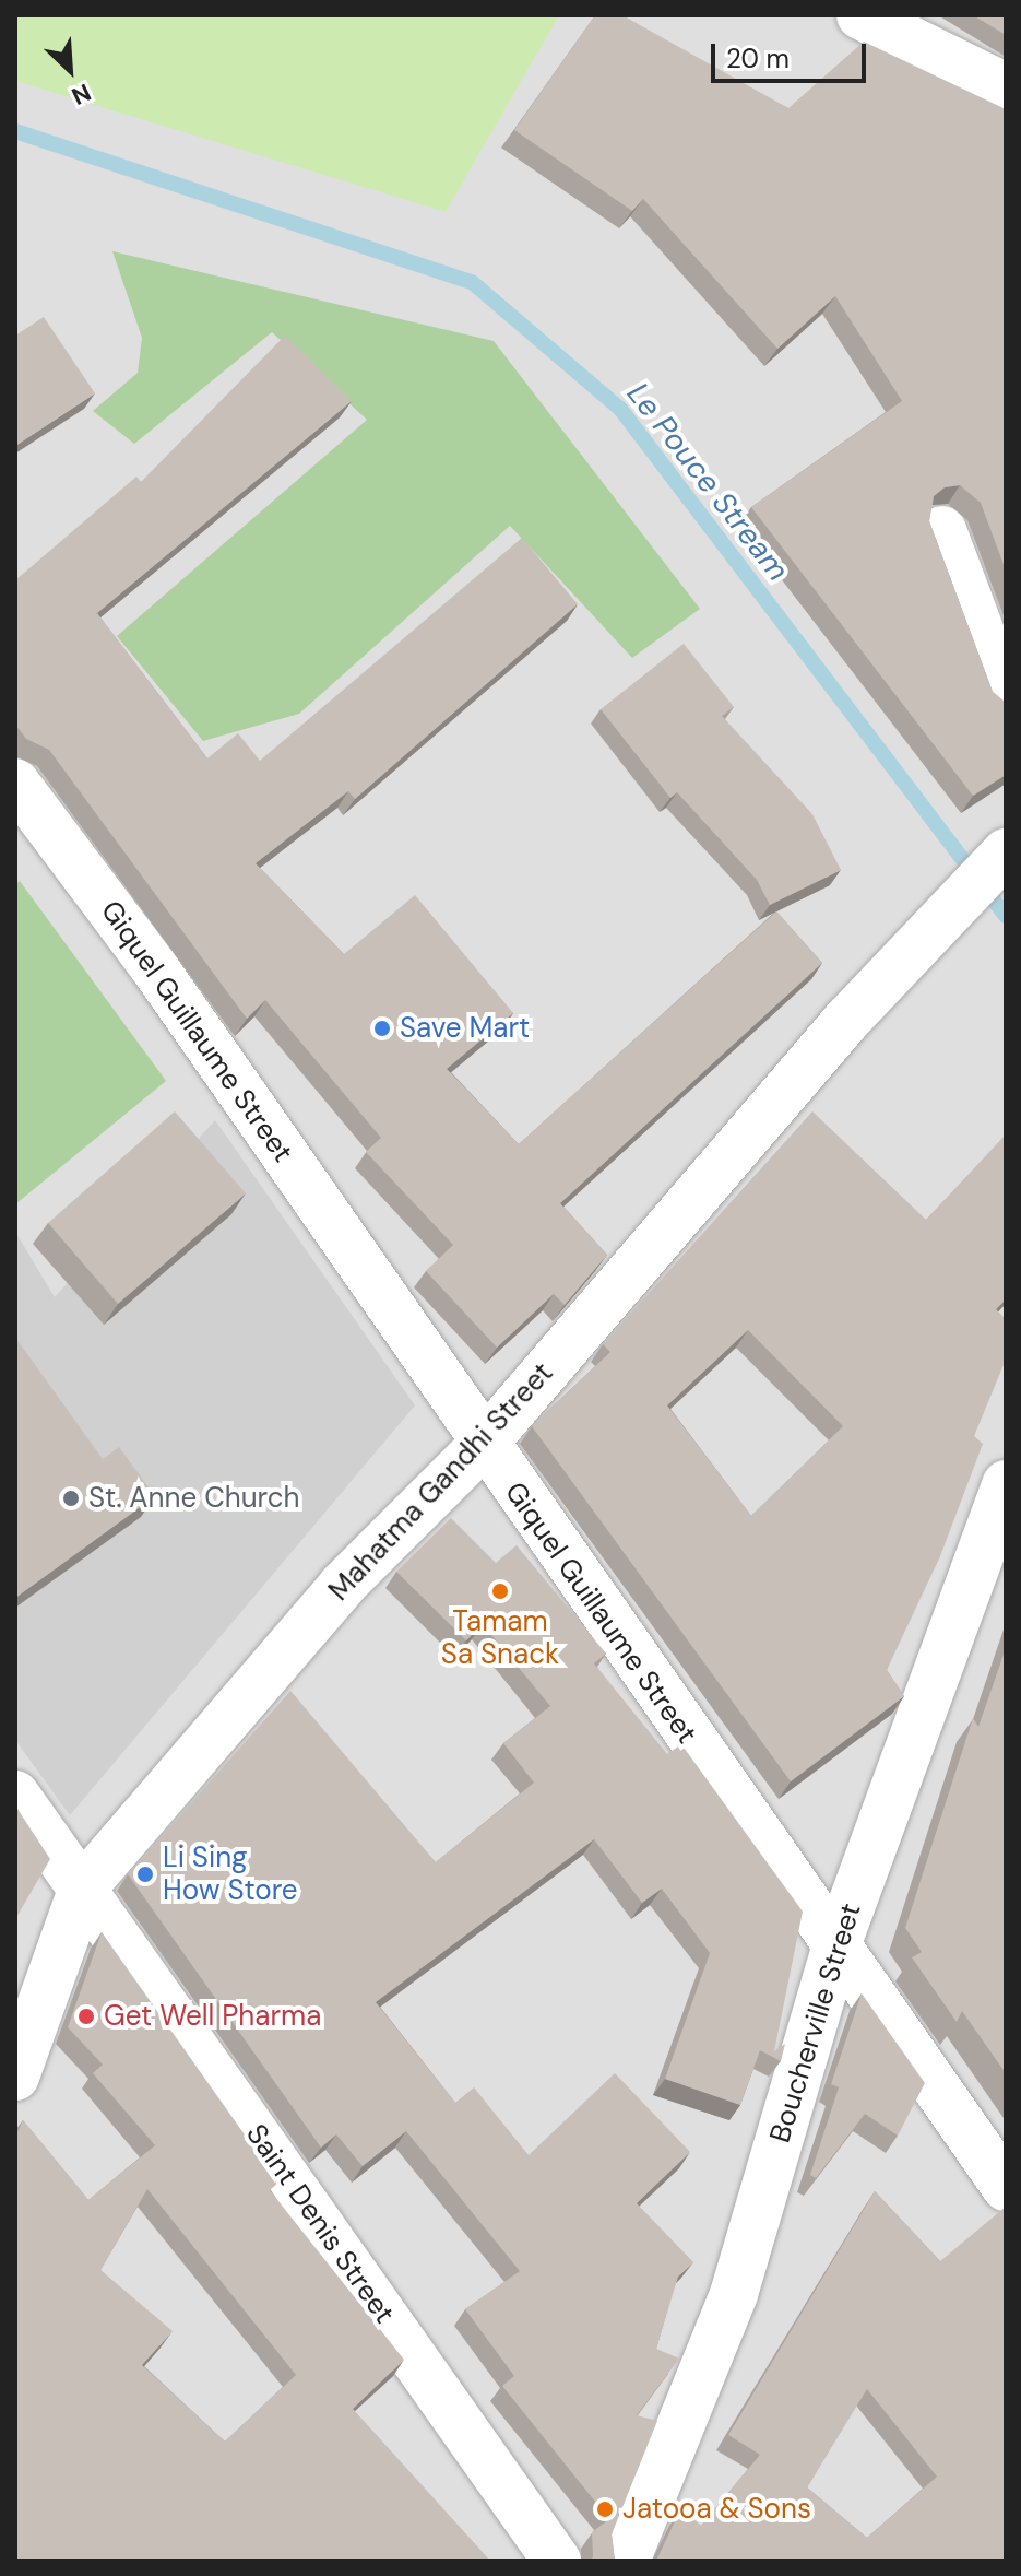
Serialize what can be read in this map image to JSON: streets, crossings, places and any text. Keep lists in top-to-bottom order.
{
  "streets": {
    "street": [
      "Giquel Guillaume Street",
      "Mahatma Gandhi Street",
      "Boucherville Street",
      "Saint Denis Street"
    ]
  },
  "crossings": [
    ["Giquel Guillaume Street", "Mahatma Gandhi Street"],
    ["Giquel Guillaume Street", "Boucherville Street"],
    ["Mahatma Gandhi Street", "Saint Denis Street"]
  ],
  "water": ["Le Pouce Stream"],
  "places": [
    "Save Mart",
    "St. Anne Church",
    "Tamam Sa Snack",
    "Li Sing How Store",
    "Get Well Pharma",
    "Jatooa & Sons"
  ],
  "scale_bar": "20 m",
  "north": "bottom right"
}
